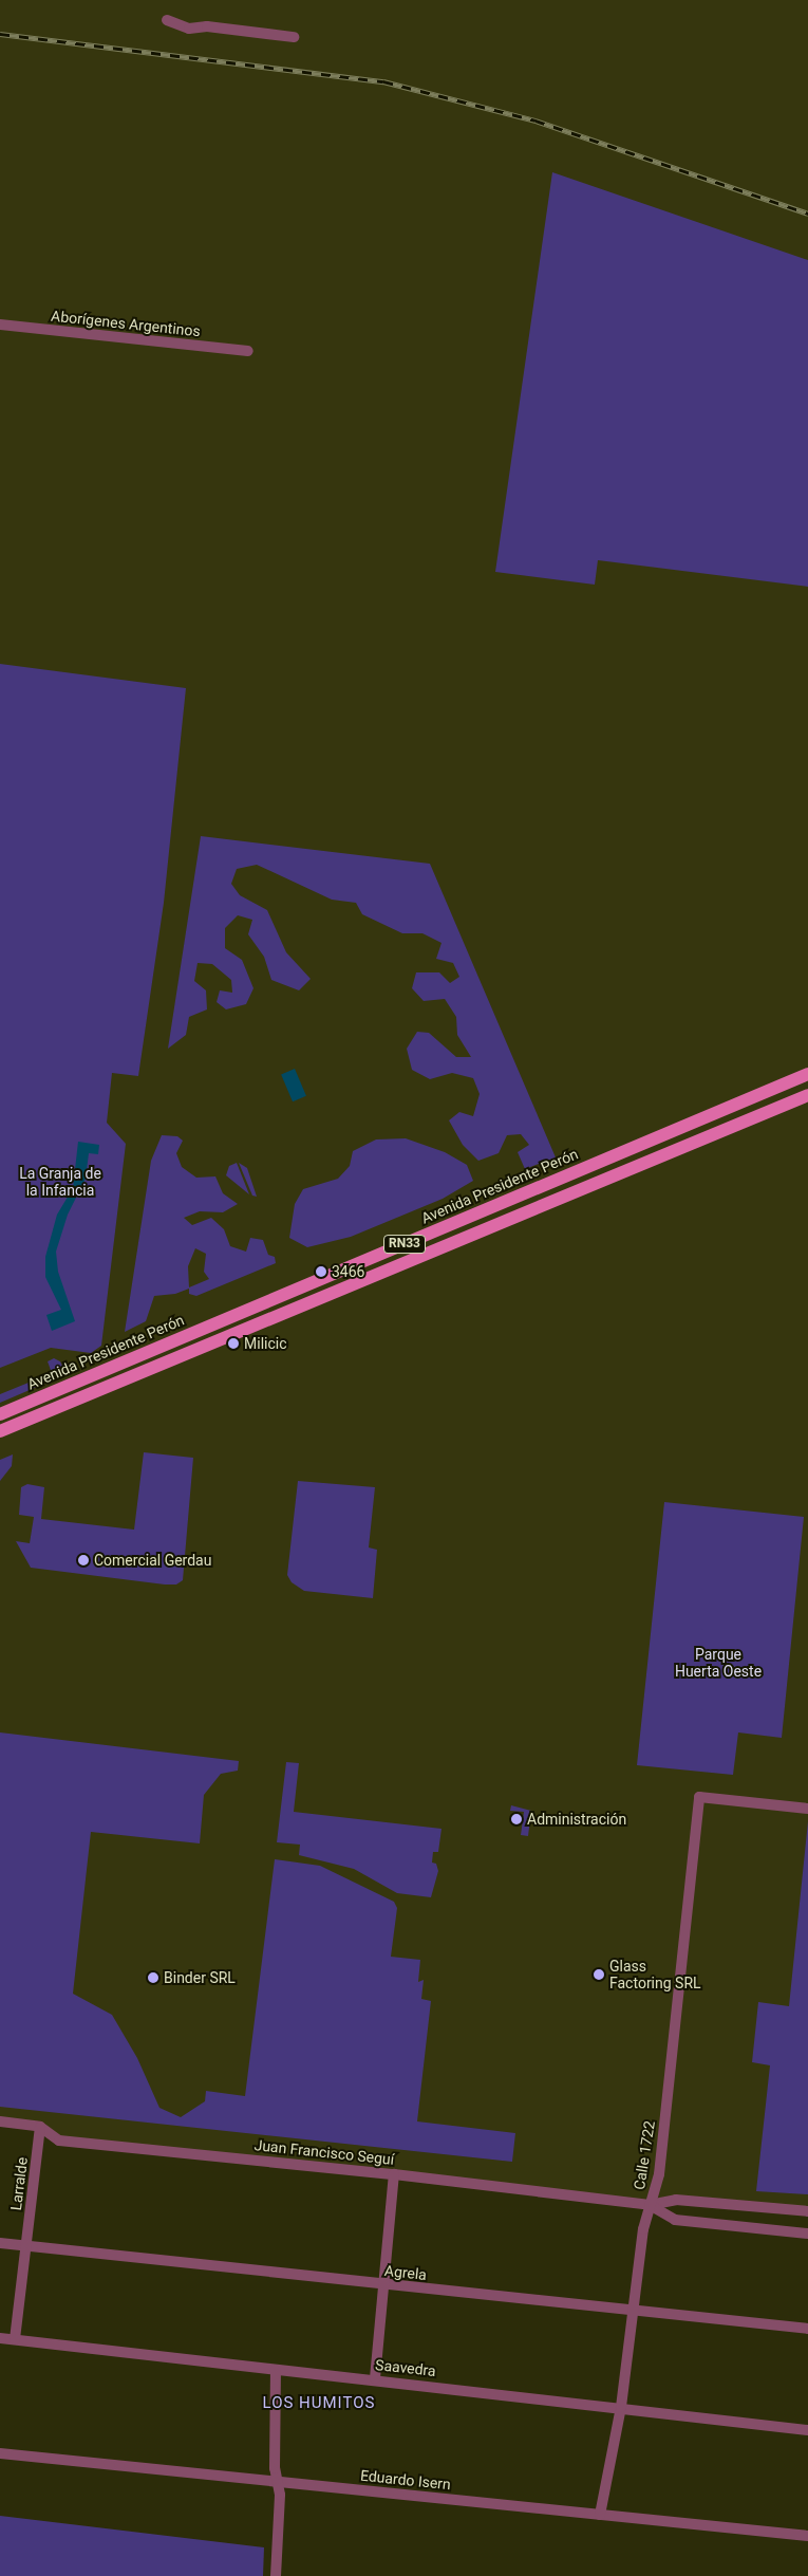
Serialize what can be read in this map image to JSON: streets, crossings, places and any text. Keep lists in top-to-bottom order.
{
  "streets": {
    "main road": ["Avenida Presidente Perón", "RN33"],
    "street": [
      "Aborígenes Argentinos",
      "Juan Francisco Seguí",
      "Calle 1722",
      "Larralde",
      "Agrela",
      "Saavedra",
      "Eduardo Isern"
    ]
  },
  "crossings": [
    ["Juan Francisco Seguí", "Calle 1722"],
    ["Juan Francisco Seguí", "Larralde"],
    ["Calle 1722", "Agrela"],
    ["Calle 1722", "Saavedra"],
    ["Calle 1722", "Eduardo Isern"],
    ["Larralde", "Agrela"],
    ["Larralde", "Saavedra"]
  ],
  "districts": ["LOS HUMITOS"],
  "parks": ["La Granja de la Infancia", "Parque Huerta Oeste"],
  "places": [
    "3466",
    "Milicic",
    "Comercial Gerdau",
    "Administración",
    "Glass Factoring SRL",
    "Binder SRL"
  ]
}
